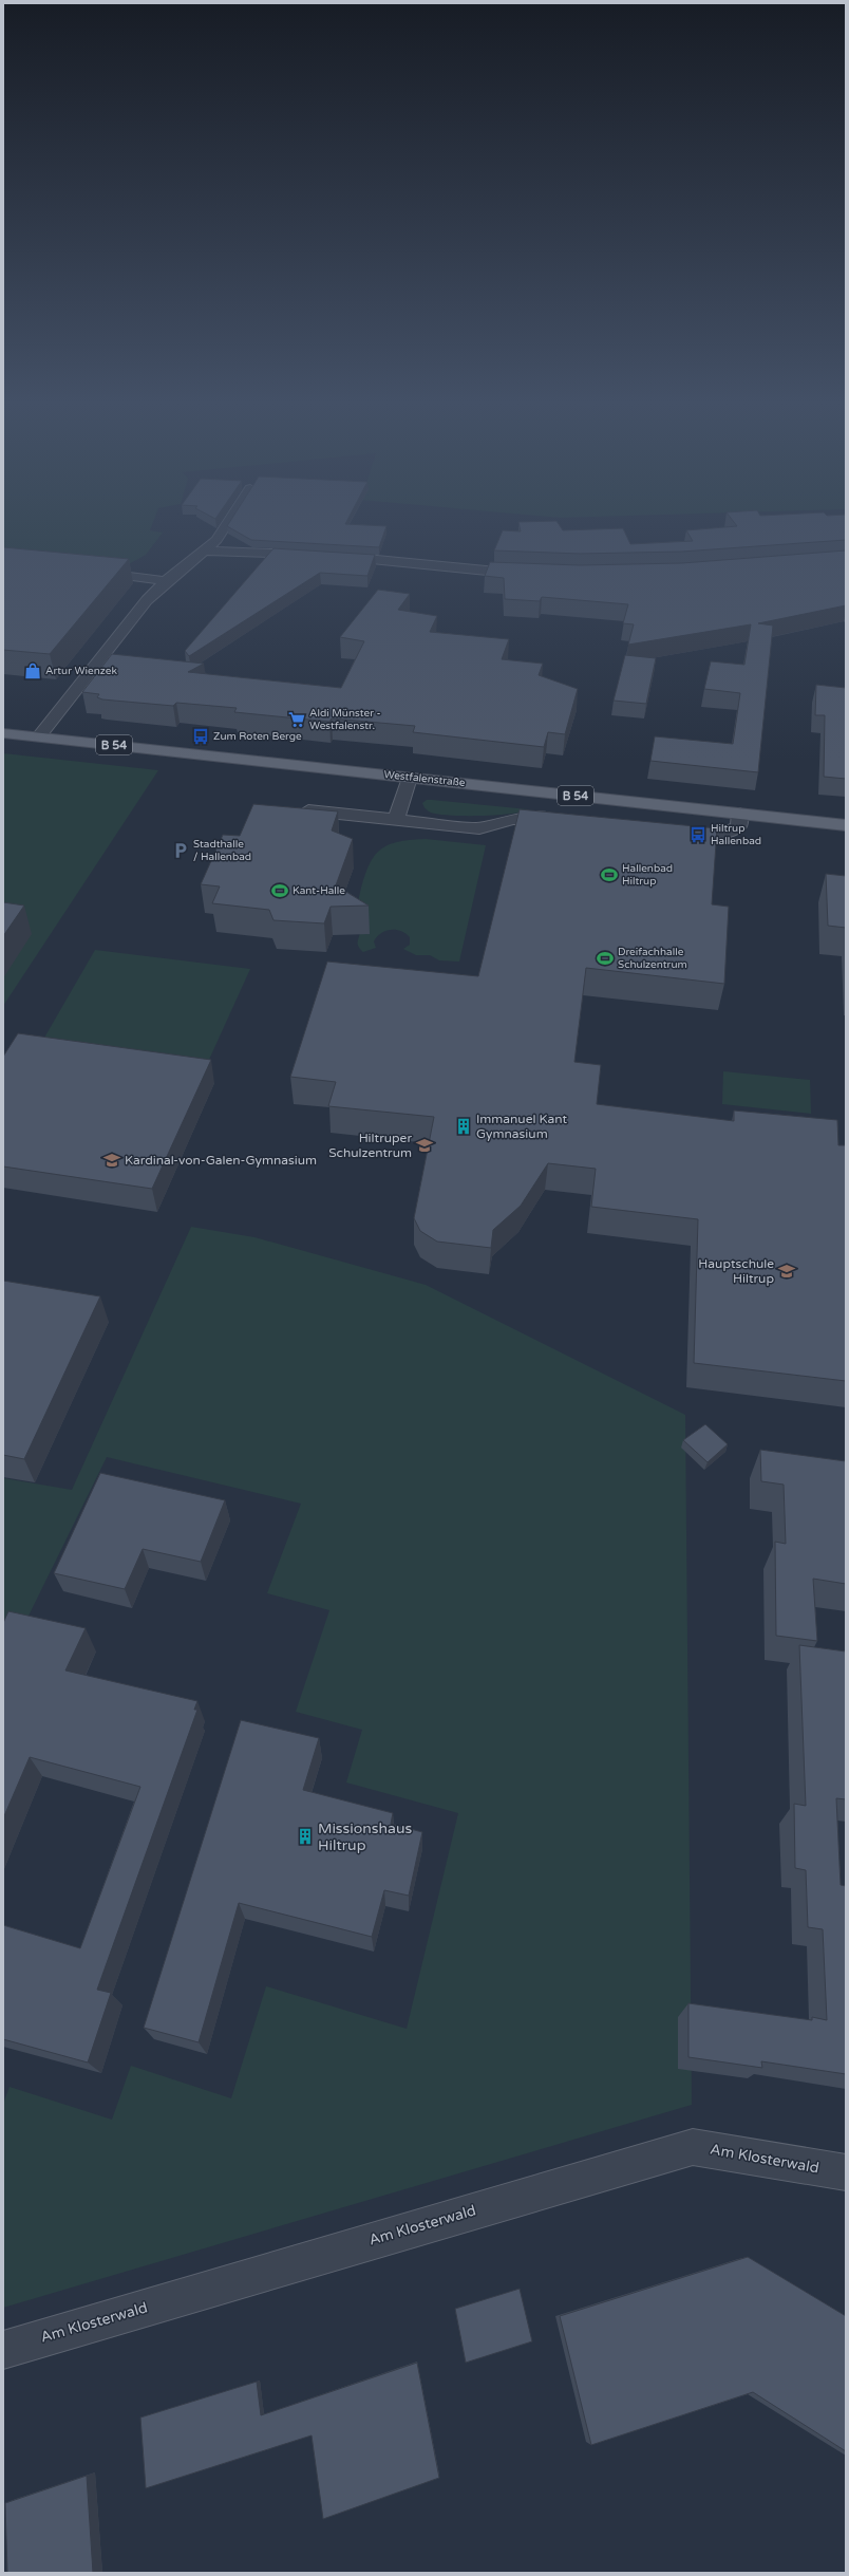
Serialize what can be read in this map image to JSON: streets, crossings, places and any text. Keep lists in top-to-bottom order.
{
  "streets": {
    "main road": ["B 54", "Westfalenstraße"],
    "street": ["Am Klosterwald"]
  },
  "places": {
    "shop": ["Artur Wienzek"],
    "supermarket": ["Aldi Münster - Westfalenstr."],
    "bus stop": ["Zum Roten Berge", "Hiltrup Hallenbad"],
    "parking": ["Stadthalle / Hallenbad"],
    "sports": ["Hallenbad Hiltrup", "Kant-Halle", "Dreifachhalle Schulzentrum"],
    "building": ["Immanuel Kant Gymnasium", "Missionshaus Hiltrup"],
    "school or university": ["Hiltruper Schulzentrum", "Kardinal-von-Galen-Gymnasium", "Hauptschule Hiltrup"]
  }
}
